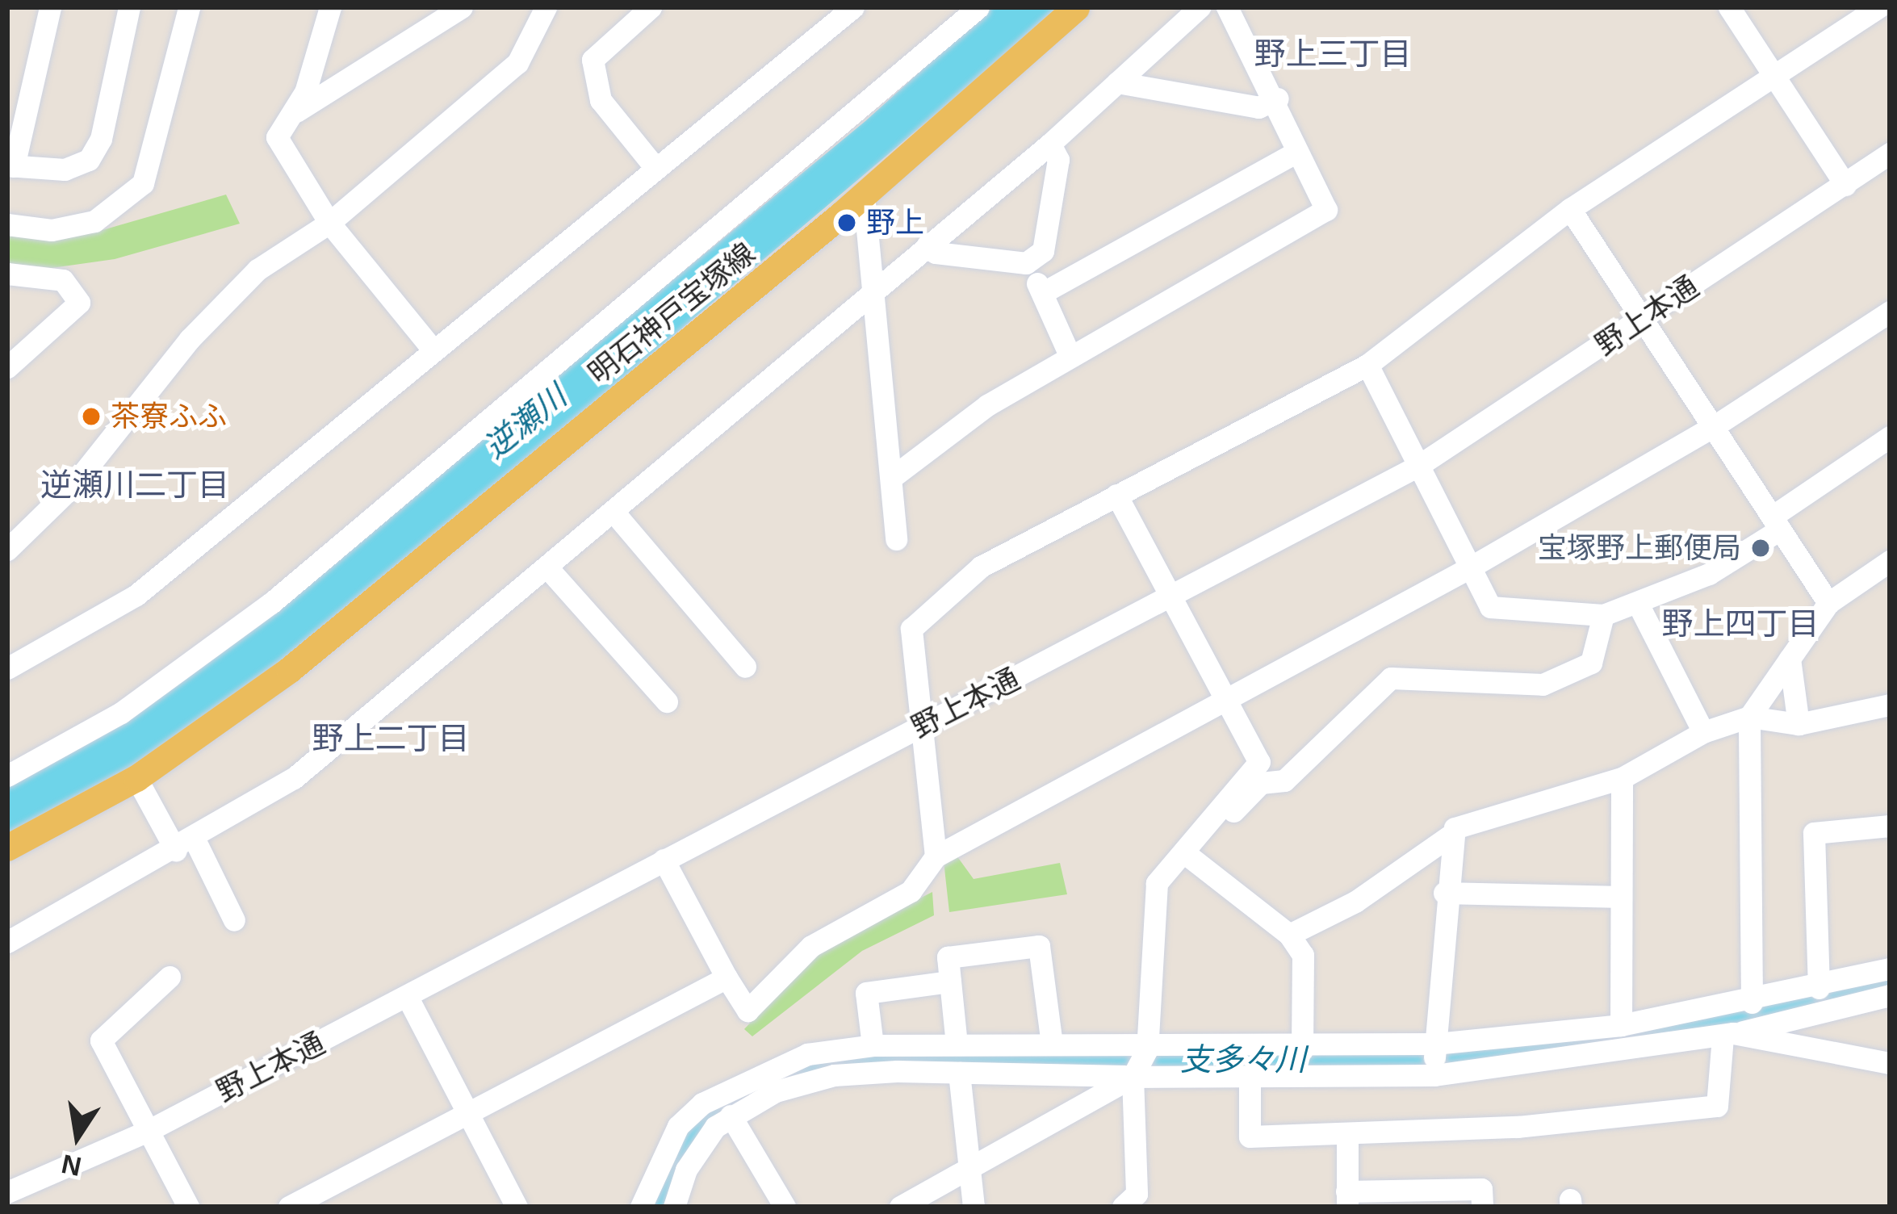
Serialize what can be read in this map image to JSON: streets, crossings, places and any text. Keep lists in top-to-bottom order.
{
  "streets": {
    "main road": ["明石神戸宝塚線"],
    "street": ["野上本通"]
  },
  "districts": [
    "野上三丁目",
    "逆瀬川二丁目",
    "野上四丁目",
    "野上二丁目"
  ],
  "water": ["逆瀬川", "支多々川"],
  "places": ["野上", "茶寮ふふ", "宝塚野上郵便局"],
  "north": "bottom"
}
